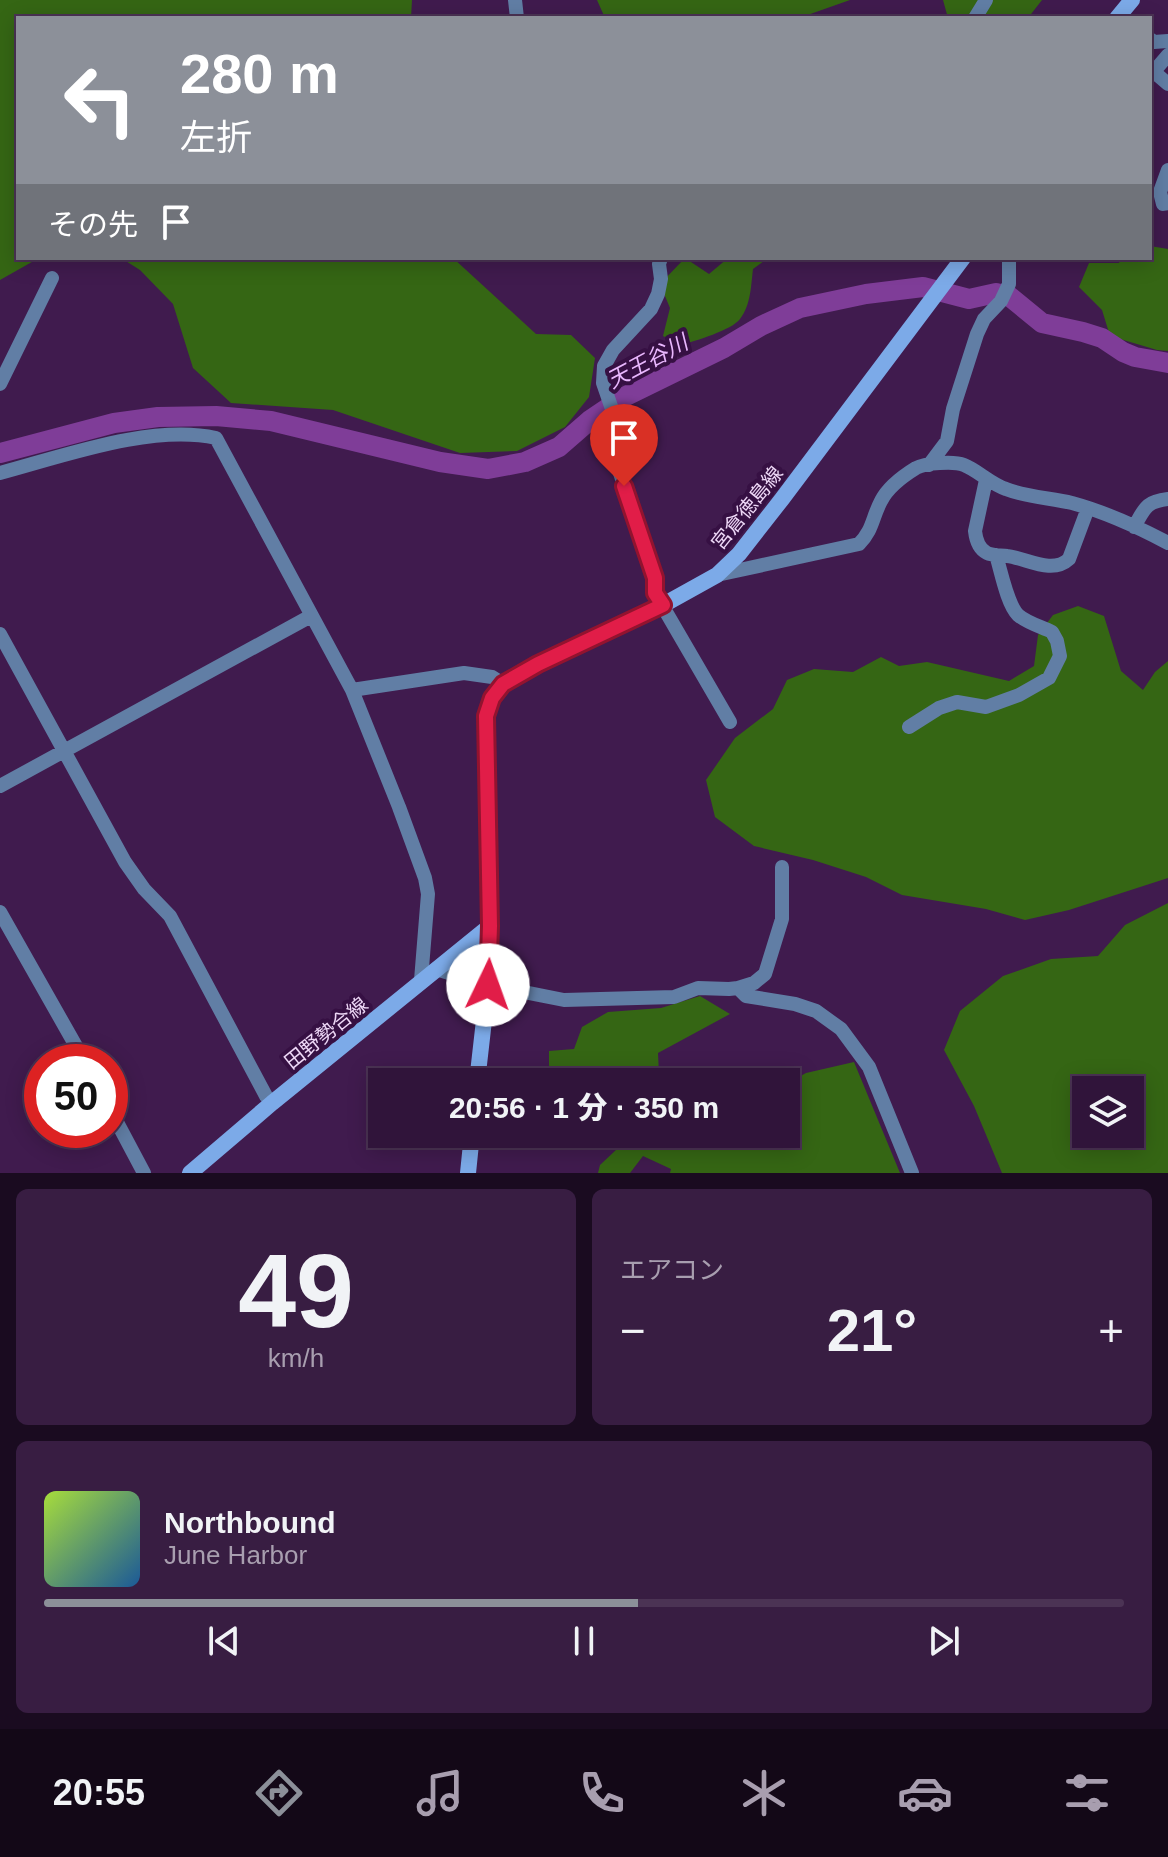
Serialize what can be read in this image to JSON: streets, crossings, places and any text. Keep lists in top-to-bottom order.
{
  "streets": {
    "main road": ["宮倉徳島線", "田野勢合線"]
  },
  "water": ["天王谷川"],
  "page": {
    "turn": ["280 m", "左折"],
    "then": "その先",
    "limit": "50",
    "trip": "20:56 · 1 分 · 350 m",
    "tile": [
      ["49", "km/h"],
      "エアコン"
    ],
    "heat": ["−", "21°", "+"],
    "song": ["Northbound", "June Harbor"],
    "tabs": "20:55"
  }
}
